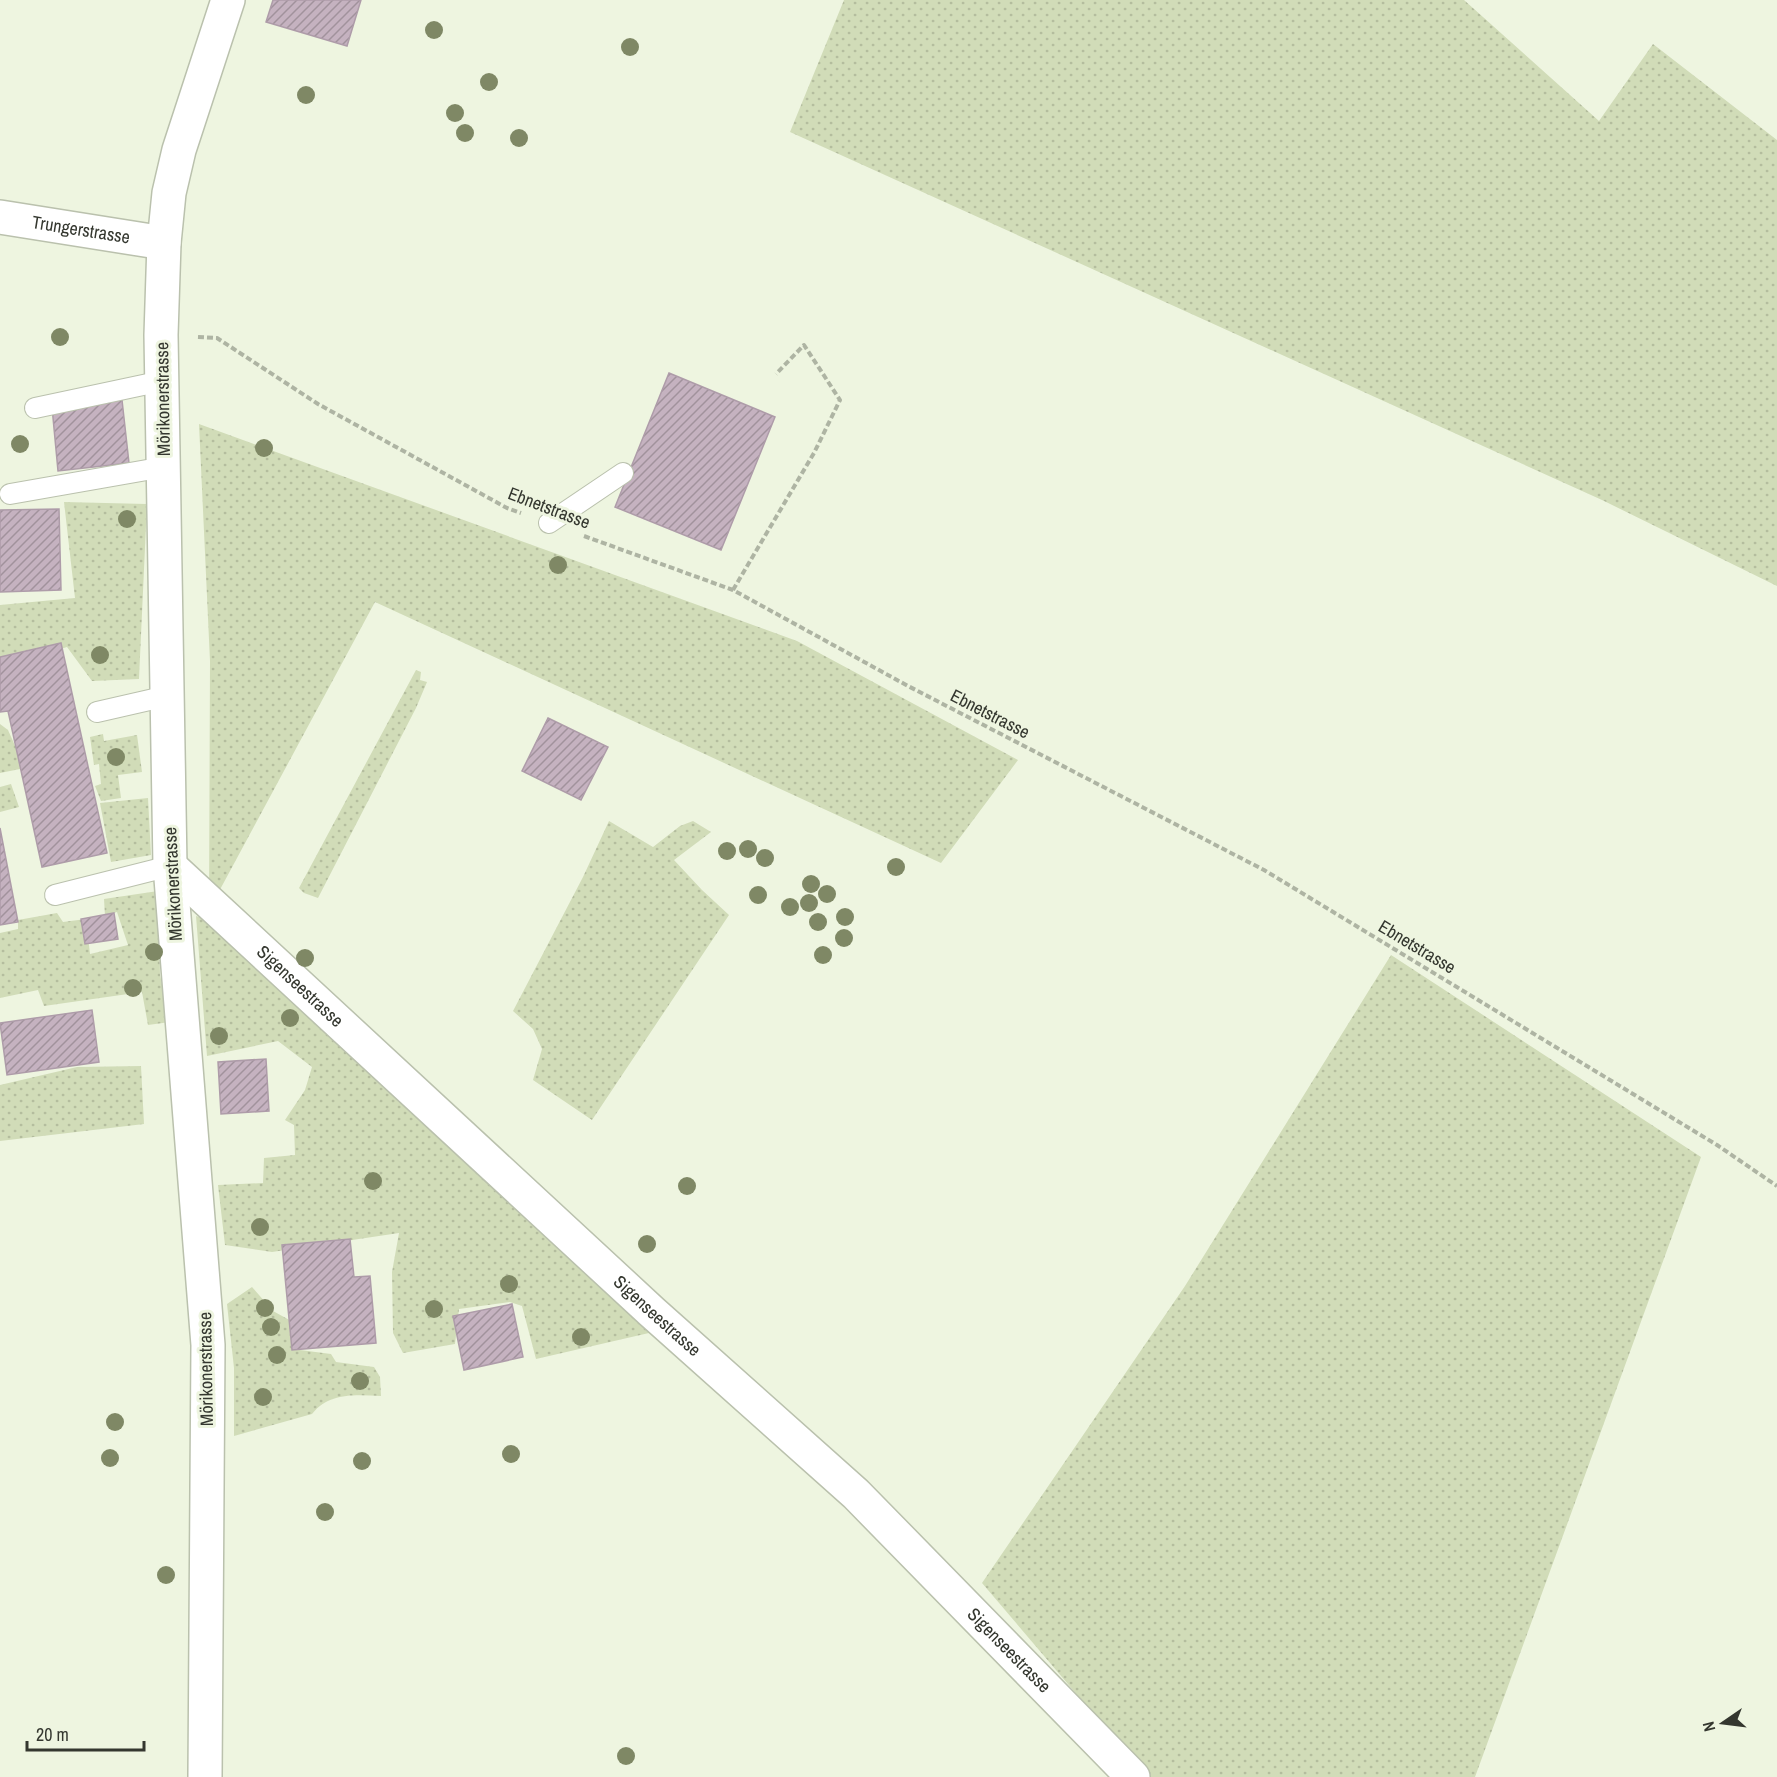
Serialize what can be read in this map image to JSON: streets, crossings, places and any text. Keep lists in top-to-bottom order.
{
  "streets": {
    "street": ["Trungerstrasse", "Mörikonerstrasse", "Sigenseestrasse"],
    "path": ["Ebnetstrasse"]
  },
  "crossings": [
    ["Trungerstrasse", "Mörikonerstrasse"],
    ["Mörikonerstrasse", "Ebnetstrasse"],
    ["Mörikonerstrasse", "Sigenseestrasse"]
  ],
  "scale_bar": "20 m",
  "north": "left"
}
